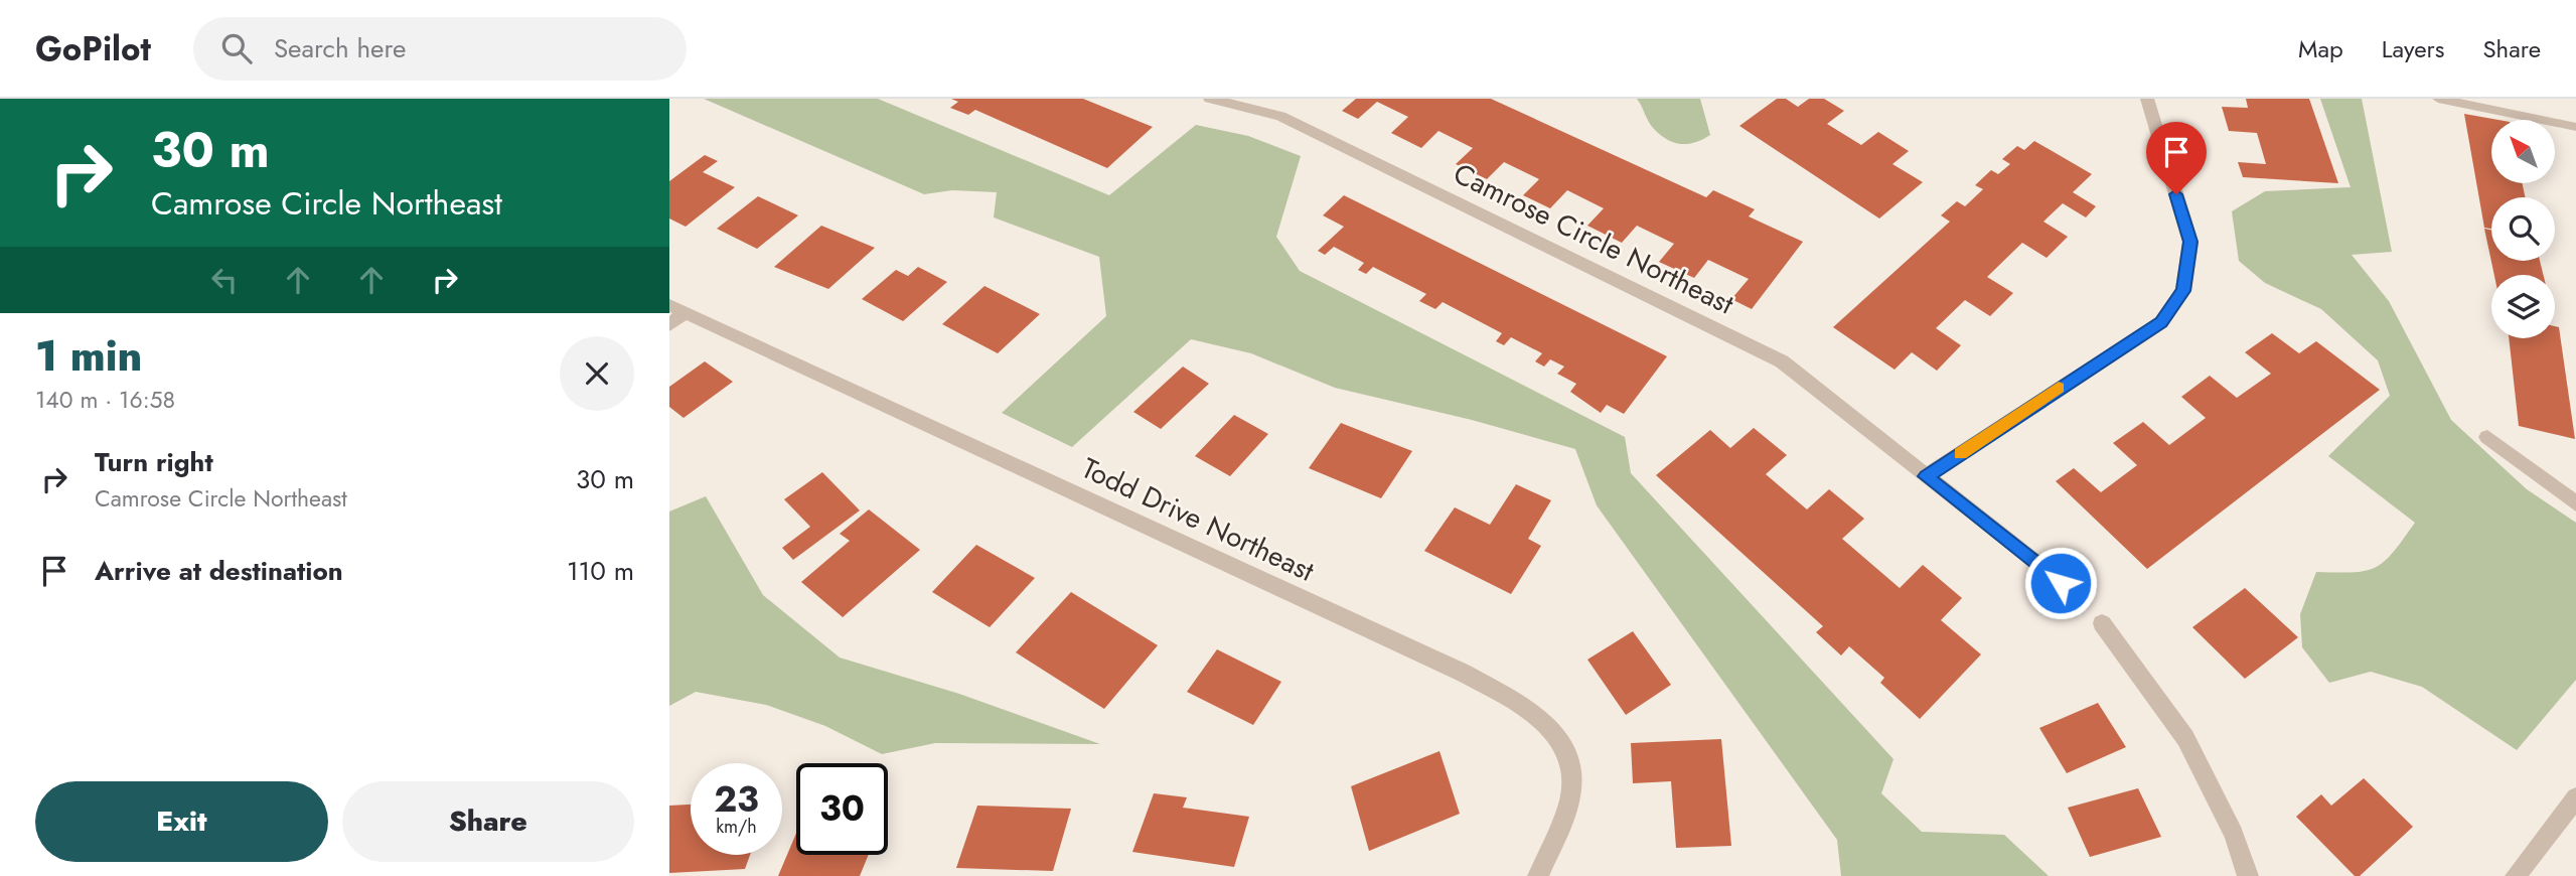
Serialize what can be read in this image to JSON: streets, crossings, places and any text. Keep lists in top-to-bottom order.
{
  "streets": {
    "street": ["Camrose Circle Northeast", "Todd Drive Northeast"]
  },
  "north": "top left",
  "page": {
    "header": "GoPilot",
    "search": "Search here",
    "nav": ["Map", "Layers", "Share"],
    "turn": ["30 m", "Camrose Circle Northeast"],
    "heading": ["1 min", "140 m · 16:58"],
    "list": [
      {
        "name": "Turn right",
        "note": "Camrose Circle Northeast",
        "value": "30 m"
      },
      {
        "name": "Arrive at destination",
        "value": "110 m"
      }
    ],
    "speed": "23 km/h",
    "limit": "30",
    "buttons": ["Exit", "Share"]
  }
}
